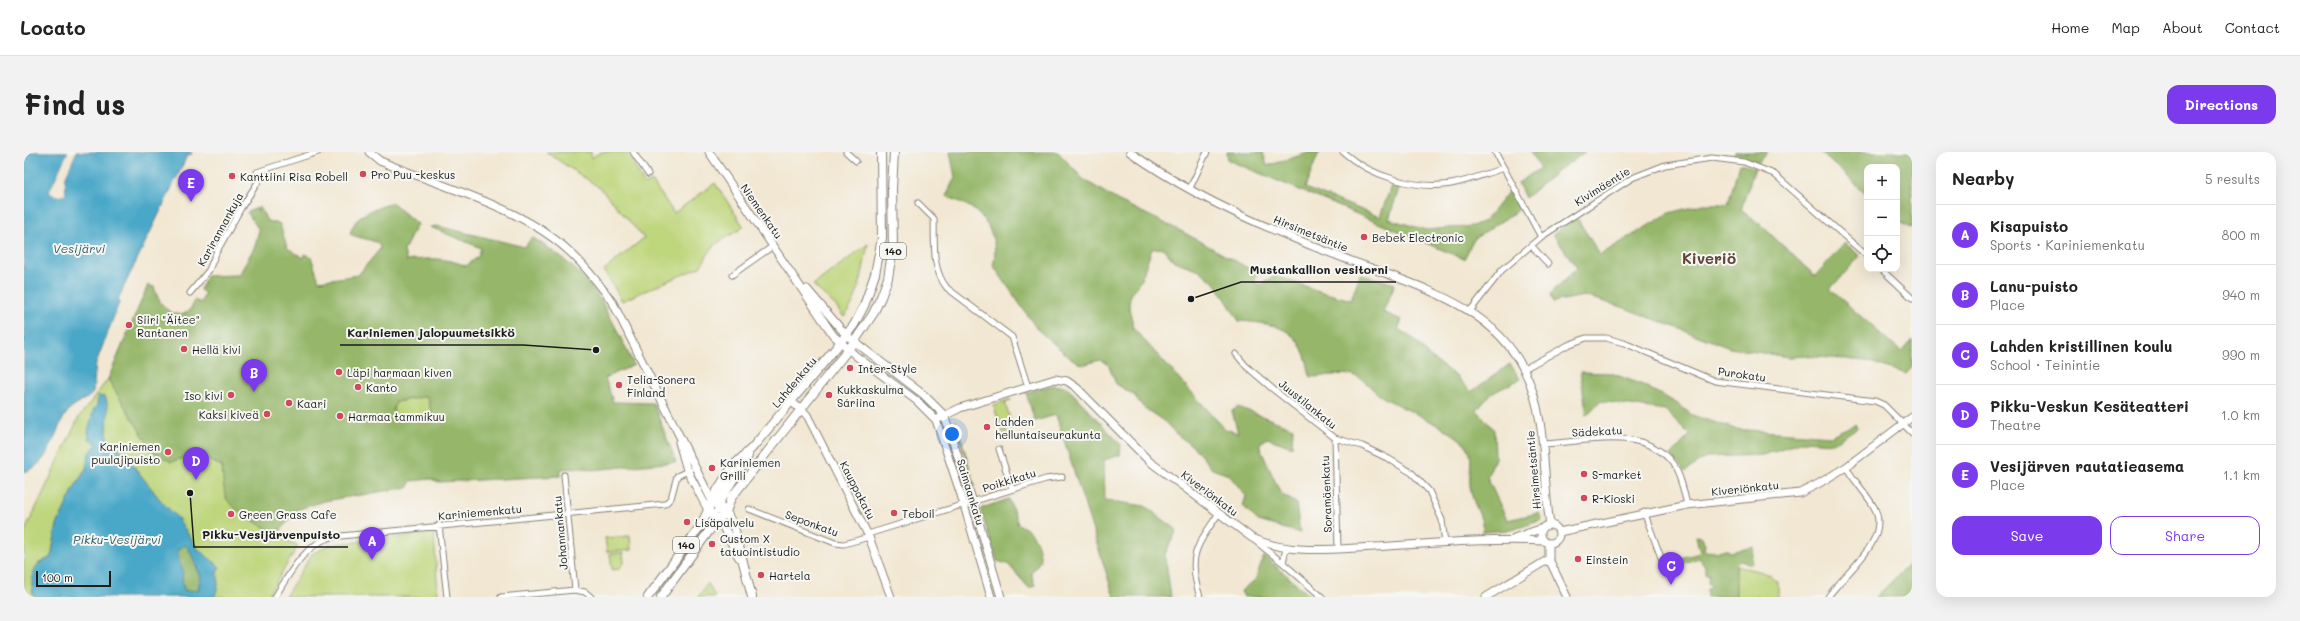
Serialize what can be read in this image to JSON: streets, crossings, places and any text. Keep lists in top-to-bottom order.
{
  "streets": {
    "main road": ["140", "Lahdenkatu"],
    "street": [
      "Kivimäentie",
      "Niemenkatu",
      "Karirannankuja",
      "Hirsimetsäntie",
      "Purokatu",
      "Juustilankatu",
      "Sädekatu",
      "Poikkikatu",
      "Kiveriönkatu",
      "Kauppakatu",
      "Saimaankatu",
      "Soramäenkatu",
      "Kariniemenkatu",
      "Seponkatu",
      "Johannankatu"
    ]
  },
  "crossings": [
    ["Kivimäentie", "Hirsimetsäntie"],
    ["Niemenkatu", "Lahdenkatu"],
    ["Niemenkatu", "Saimaankatu"],
    ["Hirsimetsäntie", "Purokatu"],
    ["Hirsimetsäntie", "Sädekatu"],
    ["Hirsimetsäntie", "Kiveriönkatu"],
    ["140", "Lahdenkatu"],
    ["Purokatu", "Kiveriönkatu"],
    ["Lahdenkatu", "Kauppakatu"],
    ["Lahdenkatu", "Saimaankatu"],
    ["Juustilankatu", "Kiveriönkatu"],
    ["Juustilankatu", "Soramäenkatu"],
    ["Sädekatu", "Kiveriönkatu"],
    ["Poikkikatu", "Saimaankatu"],
    ["Poikkikatu", "Seponkatu"],
    ["Kiveriönkatu", "Saimaankatu"],
    ["Kiveriönkatu", "Soramäenkatu"],
    ["Kauppakatu", "Seponkatu"],
    ["Saimaankatu", "Seponkatu"],
    ["Kariniemenkatu", "Johannankatu"]
  ],
  "districts": ["Kiveriö"],
  "water": ["Vesijärvi", "Pikku-Vesijärvi"],
  "places": [
    "Pro Puu -keskus",
    "Kanttiini Risa Robell",
    "Bebek Electronic",
    "Mustankallion vesitorni",
    "Siiri \"Äitee\" Rantanen",
    "Hellä kivi",
    "Kariniemen jalopuumetsikkö",
    "Inter-Style",
    "Läpi harmaan kiven",
    "Telia-Sonera Finland",
    "Kanto",
    "Iso kivi",
    "Kukkaskulma Sáriina",
    "Kaari",
    "Kaksi kiveä",
    "Harmaa tammikuu",
    "Lahden helluntaiseurakunta",
    "Kariniemen puulajipuisto",
    "Kariniemen Grilli",
    "S-market",
    "Pikku-Vesijärvenpuisto",
    "R-Kioski",
    "Teboil",
    "Green Grass Cafe",
    "Lisäpalvelu",
    "Custom X tatuointistudio",
    "Einstein",
    "Hartela"
  ],
  "scale_bar": "100 m",
  "page": {
    "header": "Locato",
    "nav": [
      "Home",
      "Map",
      "About",
      "Contact"
    ],
    "buttons": [
      "Directions",
      ["Save", "Share"]
    ],
    "title": "Find us",
    "heading": ["Nearby", "5 results"],
    "map_buttons": ["+", "−"],
    "pins": [
      "E",
      "B",
      "D",
      "A",
      "C"
    ],
    "list": [
      {
        "mark": "A",
        "name": "Kisapuisto",
        "note": "Sports · Kariniemenkatu",
        "value": "800 m"
      },
      {
        "mark": "B",
        "name": "Lanu-puisto",
        "note": "Place",
        "value": "940 m"
      },
      {
        "mark": "C",
        "name": "Lahden kristillinen koulu",
        "note": "School · Teinintie",
        "value": "990 m"
      },
      {
        "mark": "D",
        "name": "Pikku-Veskun Kesäteatteri",
        "note": "Theatre",
        "value": "1.0 km"
      },
      {
        "mark": "E",
        "name": "Vesijärven rautatieasema",
        "note": "Place",
        "value": "1.1 km"
      }
    ],
    "scale": "100 m"
  }
}
